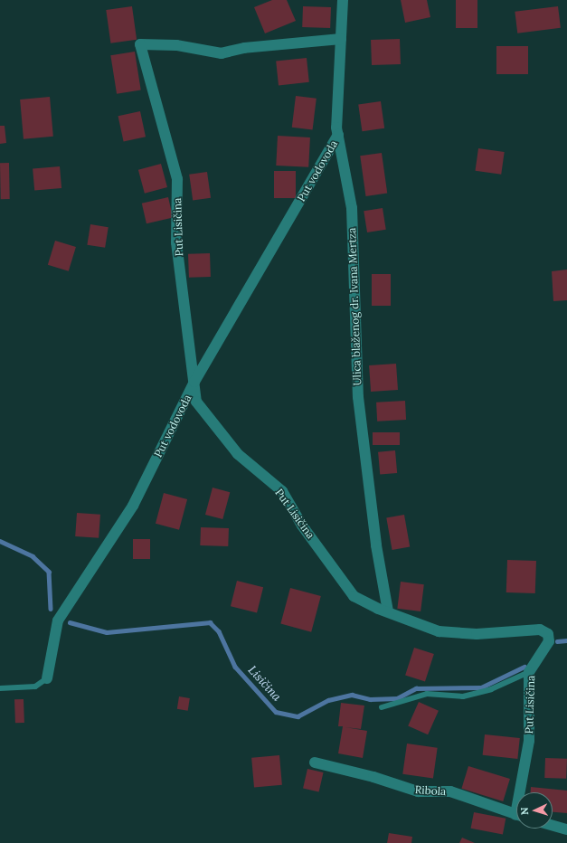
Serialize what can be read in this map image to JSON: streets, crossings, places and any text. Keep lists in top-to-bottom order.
{
  "streets": {
    "street": [
      "Put vodovoda",
      "Put Lisičina",
      "Ulica blaženog dr. Ivana Mertza",
      "Ribola"
    ]
  },
  "crossings": [
    ["Put vodovoda", "Put Lisičina"],
    ["Put vodovoda", "Ulica blaženog dr. Ivana Mertza"],
    ["Put Lisičina", "Ulica blaženog dr. Ivana Mertza"]
  ],
  "water": ["Lisičina"],
  "north": "left"
}
